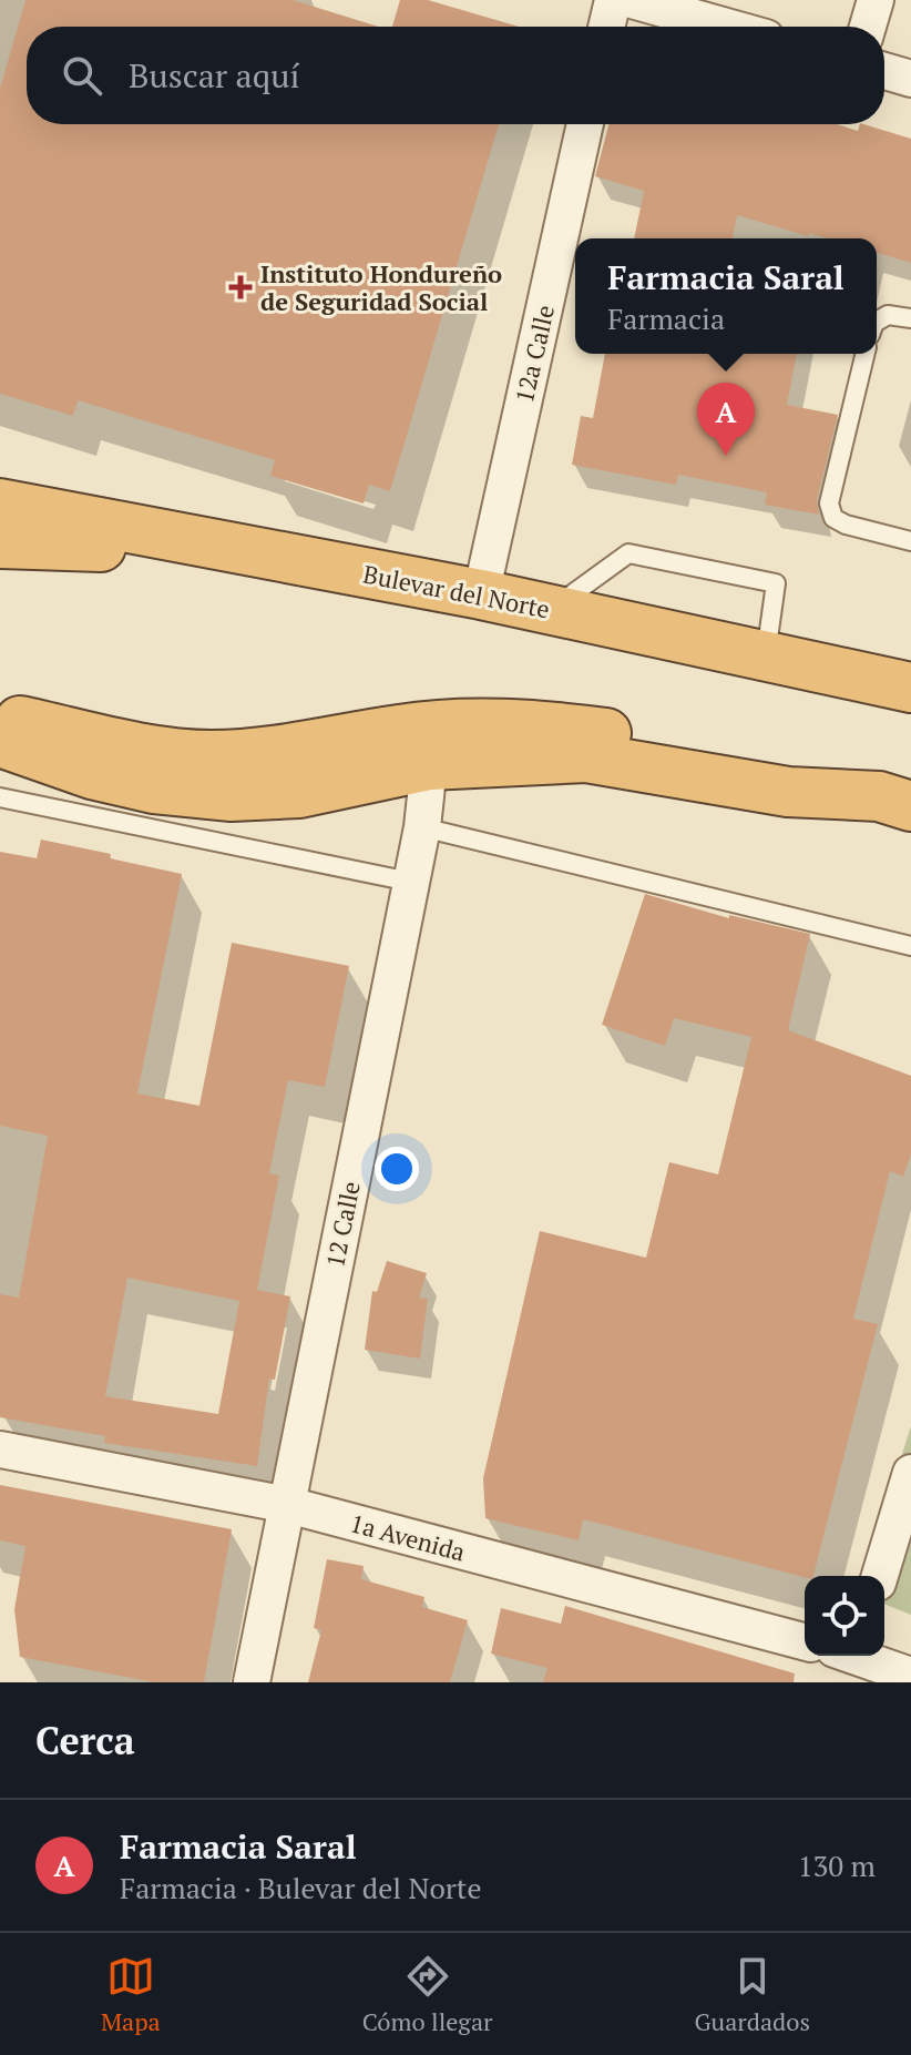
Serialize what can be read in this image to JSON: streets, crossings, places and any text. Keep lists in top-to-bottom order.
{
  "streets": {
    "highway": ["Bulevar del Norte"],
    "street": ["12a Calle", "12 Calle", "1a Avenida"]
  },
  "crossings": [
    ["12a Calle", "Bulevar del Norte"],
    ["12 Calle", "1a Avenida"]
  ],
  "places": {
    "health": ["Instituto Hondureño de Seguridad Social"]
  },
  "page": {
    "search": "Buscar aquí",
    "popup": ["Farmacia Saral", "Farmacia"],
    "pins": "A",
    "heading": "Cerca",
    "list": [
      {
        "mark": "A",
        "name": "Farmacia Saral",
        "note": "Farmacia · Bulevar del Norte",
        "value": "130 m"
      }
    ],
    "nav": ["Mapa", "Cómo llegar", "Guardados"]
  }
}
